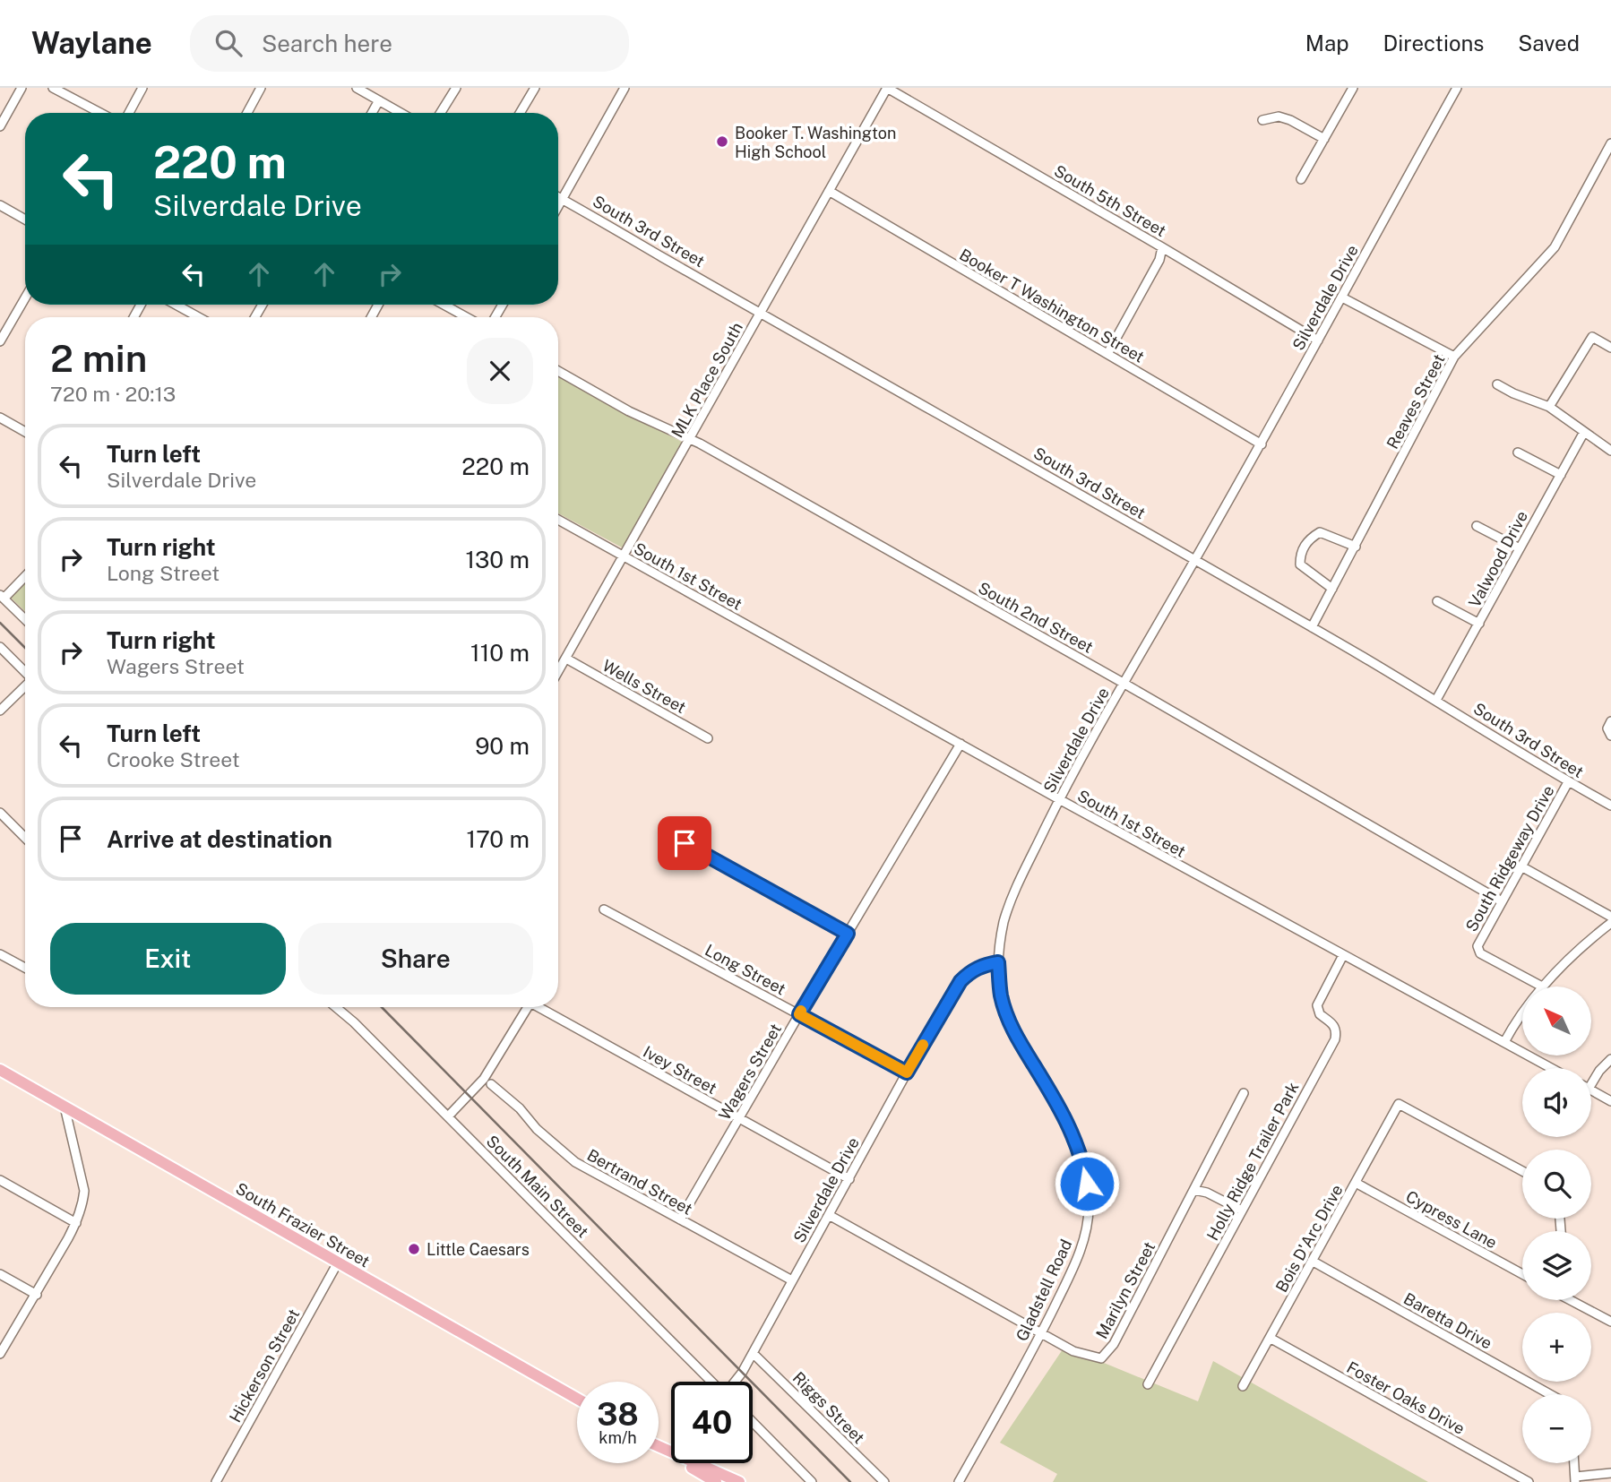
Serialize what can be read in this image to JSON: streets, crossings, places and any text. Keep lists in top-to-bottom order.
{
  "streets": {
    "main road": ["South Frazier Street"],
    "street": [
      "South 5th Street",
      "South 3rd Street",
      "Silverdale Drive",
      "Booker T Washington Street",
      "MLK Place South",
      "Reaves Street",
      "Valwood Drive",
      "South 1st Street",
      "South 2nd Street",
      "Wells Street",
      "South Ridgeway Drive",
      "Long Street",
      "Ivey Street",
      "Wagers Street",
      "Holly Ridge Trailer Park",
      "Bertrand Street",
      "South Main Street",
      "Cypress Lane",
      "Bois D'Arc Drive",
      "Gladstell Road",
      "Marilyn Street",
      "Baretta Drive",
      "Hickerson Street",
      "Foster Oaks Drive",
      "Riggs Street"
    ]
  },
  "crossings": [
    ["South 5th Street", "Silverdale Drive"],
    ["South 5th Street", "MLK Place South"],
    ["South 3rd Street", "Silverdale Drive"],
    ["South 3rd Street", "MLK Place South"],
    ["South 3rd Street", "Reaves Street"],
    ["South 3rd Street", "Valwood Drive"],
    ["South 3rd Street", "South Ridgeway Drive"],
    ["Silverdale Drive", "Booker T Washington Street"],
    ["Silverdale Drive", "South 1st Street"],
    ["Silverdale Drive", "South 2nd Street"],
    ["Silverdale Drive", "Long Street"],
    ["Silverdale Drive", "Ivey Street"],
    ["Silverdale Drive", "Bertrand Street"],
    ["Silverdale Drive", "Gladstell Road"],
    ["Silverdale Drive", "Marilyn Street"],
    ["Silverdale Drive", "Riggs Street"],
    ["Booker T Washington Street", "MLK Place South"],
    ["MLK Place South", "South 1st Street"],
    ["MLK Place South", "South 2nd Street"],
    ["MLK Place South", "Wells Street"],
    ["South 1st Street", "Wagers Street"],
    ["South 1st Street", "Holly Ridge Trailer Park"],
    ["South 2nd Street", "South Ridgeway Drive"],
    ["Long Street", "Wagers Street"],
    ["Ivey Street", "Wagers Street"],
    ["Ivey Street", "South Main Street"],
    ["Wagers Street", "Bertrand Street"],
    ["Cypress Lane", "Bois D'Arc Drive"],
    ["South Frazier Street", "Hickerson Street"],
    ["Bois D'Arc Drive", "Baretta Drive"],
    ["Bois D'Arc Drive", "Foster Oaks Drive"],
    ["Gladstell Road", "Marilyn Street"]
  ],
  "places": ["Booker T. Washington High School", "Little Caesars"],
  "north": "top left",
  "page": {
    "header": "Waylane",
    "search": "Search here",
    "nav": ["Map", "Directions", "Saved"],
    "turn": ["220 m", "Silverdale Drive"],
    "heading": ["2 min", "720 m · 20:13"],
    "list": [
      {
        "name": "Turn left",
        "note": "Silverdale Drive",
        "value": "220 m"
      },
      {
        "name": "Turn right",
        "note": "Long Street",
        "value": "130 m"
      },
      {
        "name": "Turn right",
        "note": "Wagers Street",
        "value": "110 m"
      },
      {
        "name": "Turn left",
        "note": "Crooke Street",
        "value": "90 m"
      },
      {
        "name": "Arrive at destination",
        "value": "170 m"
      }
    ],
    "buttons": ["Exit", "Share"],
    "map_buttons": ["+", "−"],
    "speed": "38 km/h",
    "limit": "40"
  }
}
